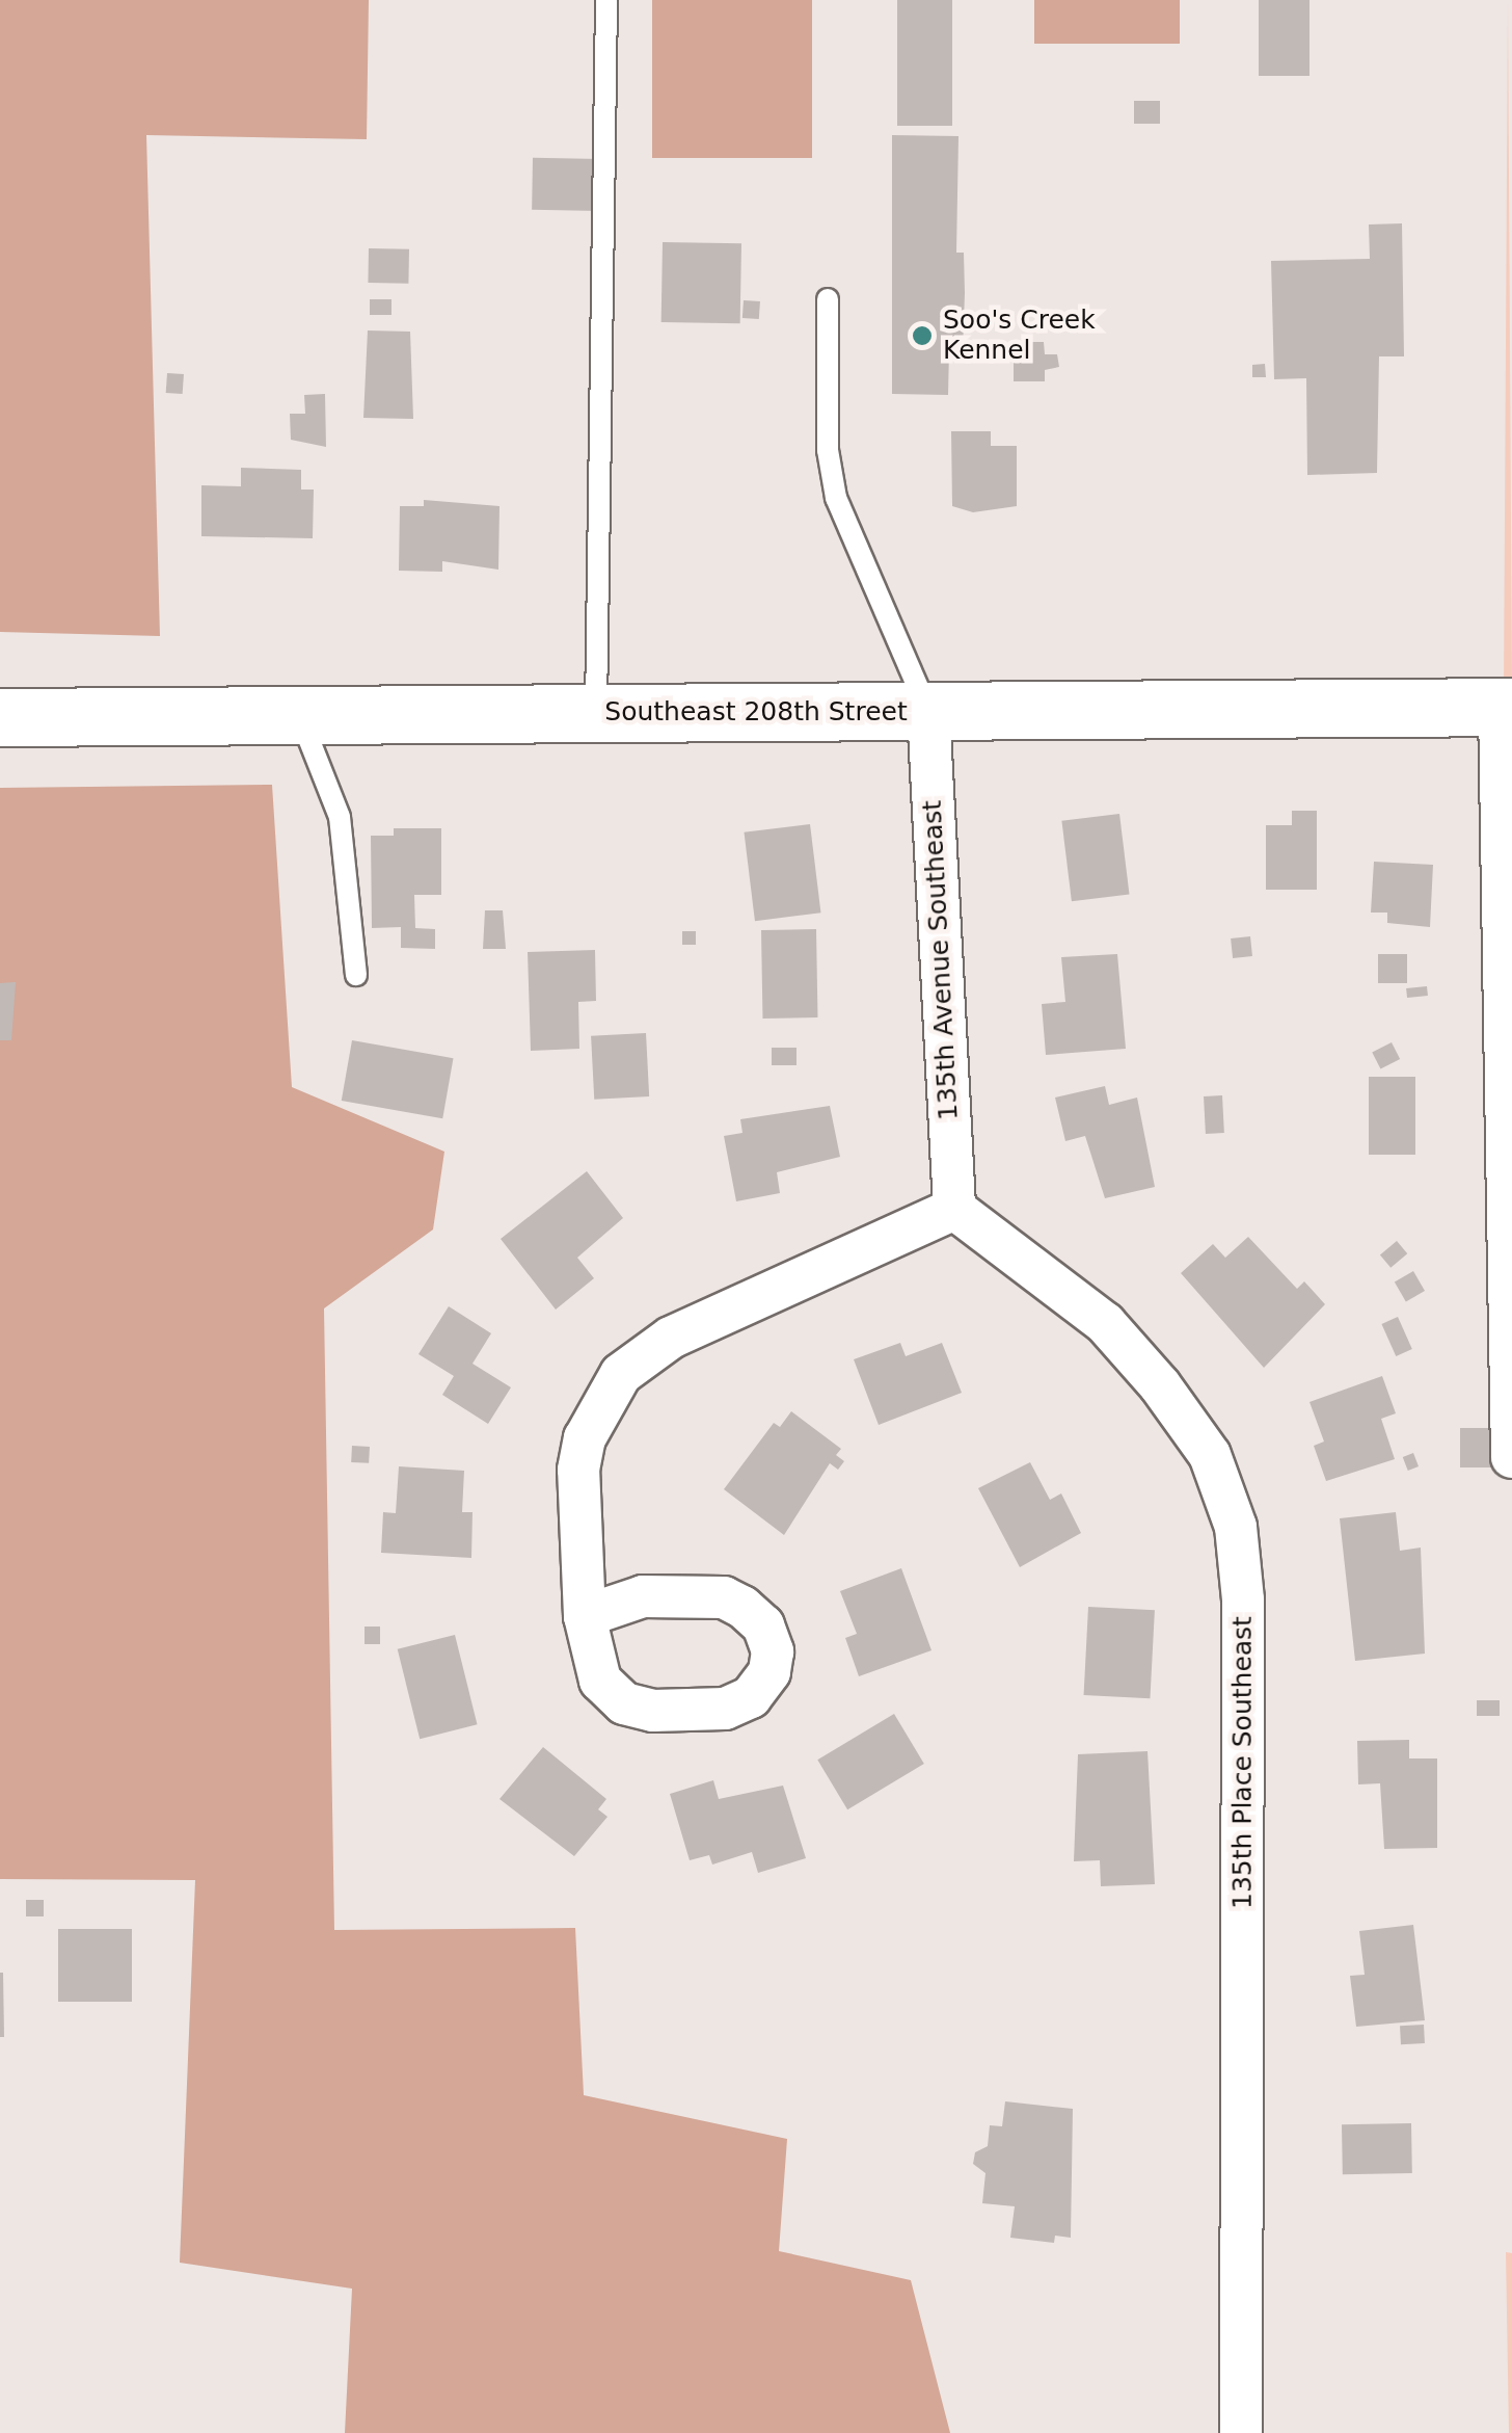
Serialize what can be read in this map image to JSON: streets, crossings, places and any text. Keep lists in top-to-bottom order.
{
  "streets": {
    "street": ["Southeast 208th Street", "135th Avenue Southeast", "135th Place Southeast"]
  },
  "crossings": [
    ["Southeast 208th Street", "135th Avenue Southeast"],
    ["135th Avenue Southeast", "135th Place Southeast"]
  ],
  "places": ["Soo's Creek Kennel"]
}
